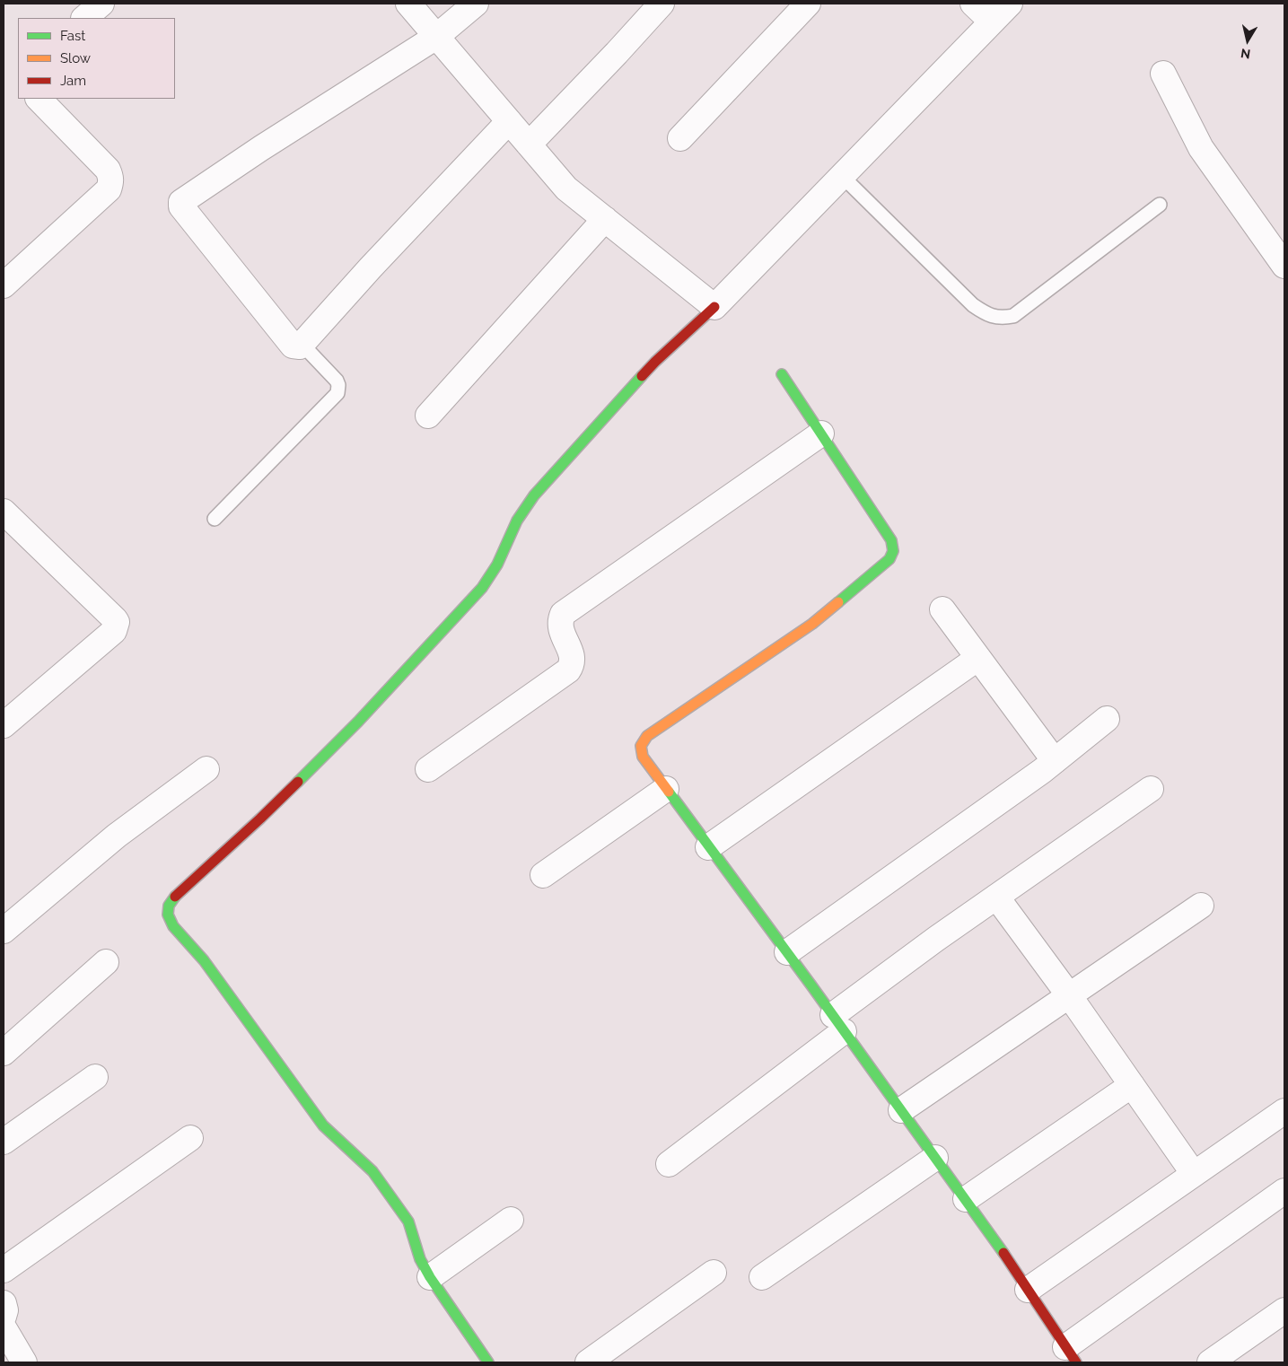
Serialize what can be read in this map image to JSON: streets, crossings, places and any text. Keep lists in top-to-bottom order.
{
  "legend": ["Fast", "Slow", "Jam"],
  "north": "bottom"
}
